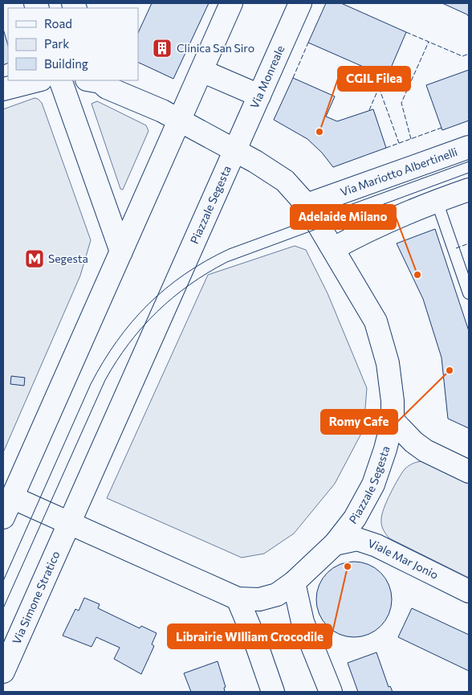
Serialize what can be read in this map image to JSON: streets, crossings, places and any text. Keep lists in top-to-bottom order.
{
  "streets": {
    "street": [
      "Via Monreale",
      "Via Mariotto Albertinelli",
      "Piazzale Segesta",
      "Viale Mar Jonio",
      "Via Simone Stratico"
    ]
  },
  "crossings": [
    ["Via Monreale", "Piazzale Segesta"],
    ["Via Mariotto Albertinelli", "Piazzale Segesta"],
    ["Piazzale Segesta", "Viale Mar Jonio"],
    ["Piazzale Segesta", "Via Simone Stratico"]
  ],
  "places": {
    "building": ["Clinica San Siro"],
    "other": [
      "CGIL Filea",
      "Adelaide Milano",
      "Romy Cafe",
      "Librairie WIlliam Crocodile"
    ],
    "metro station": ["Segesta"]
  },
  "legend": ["Road", "Park", "Building"]
}
